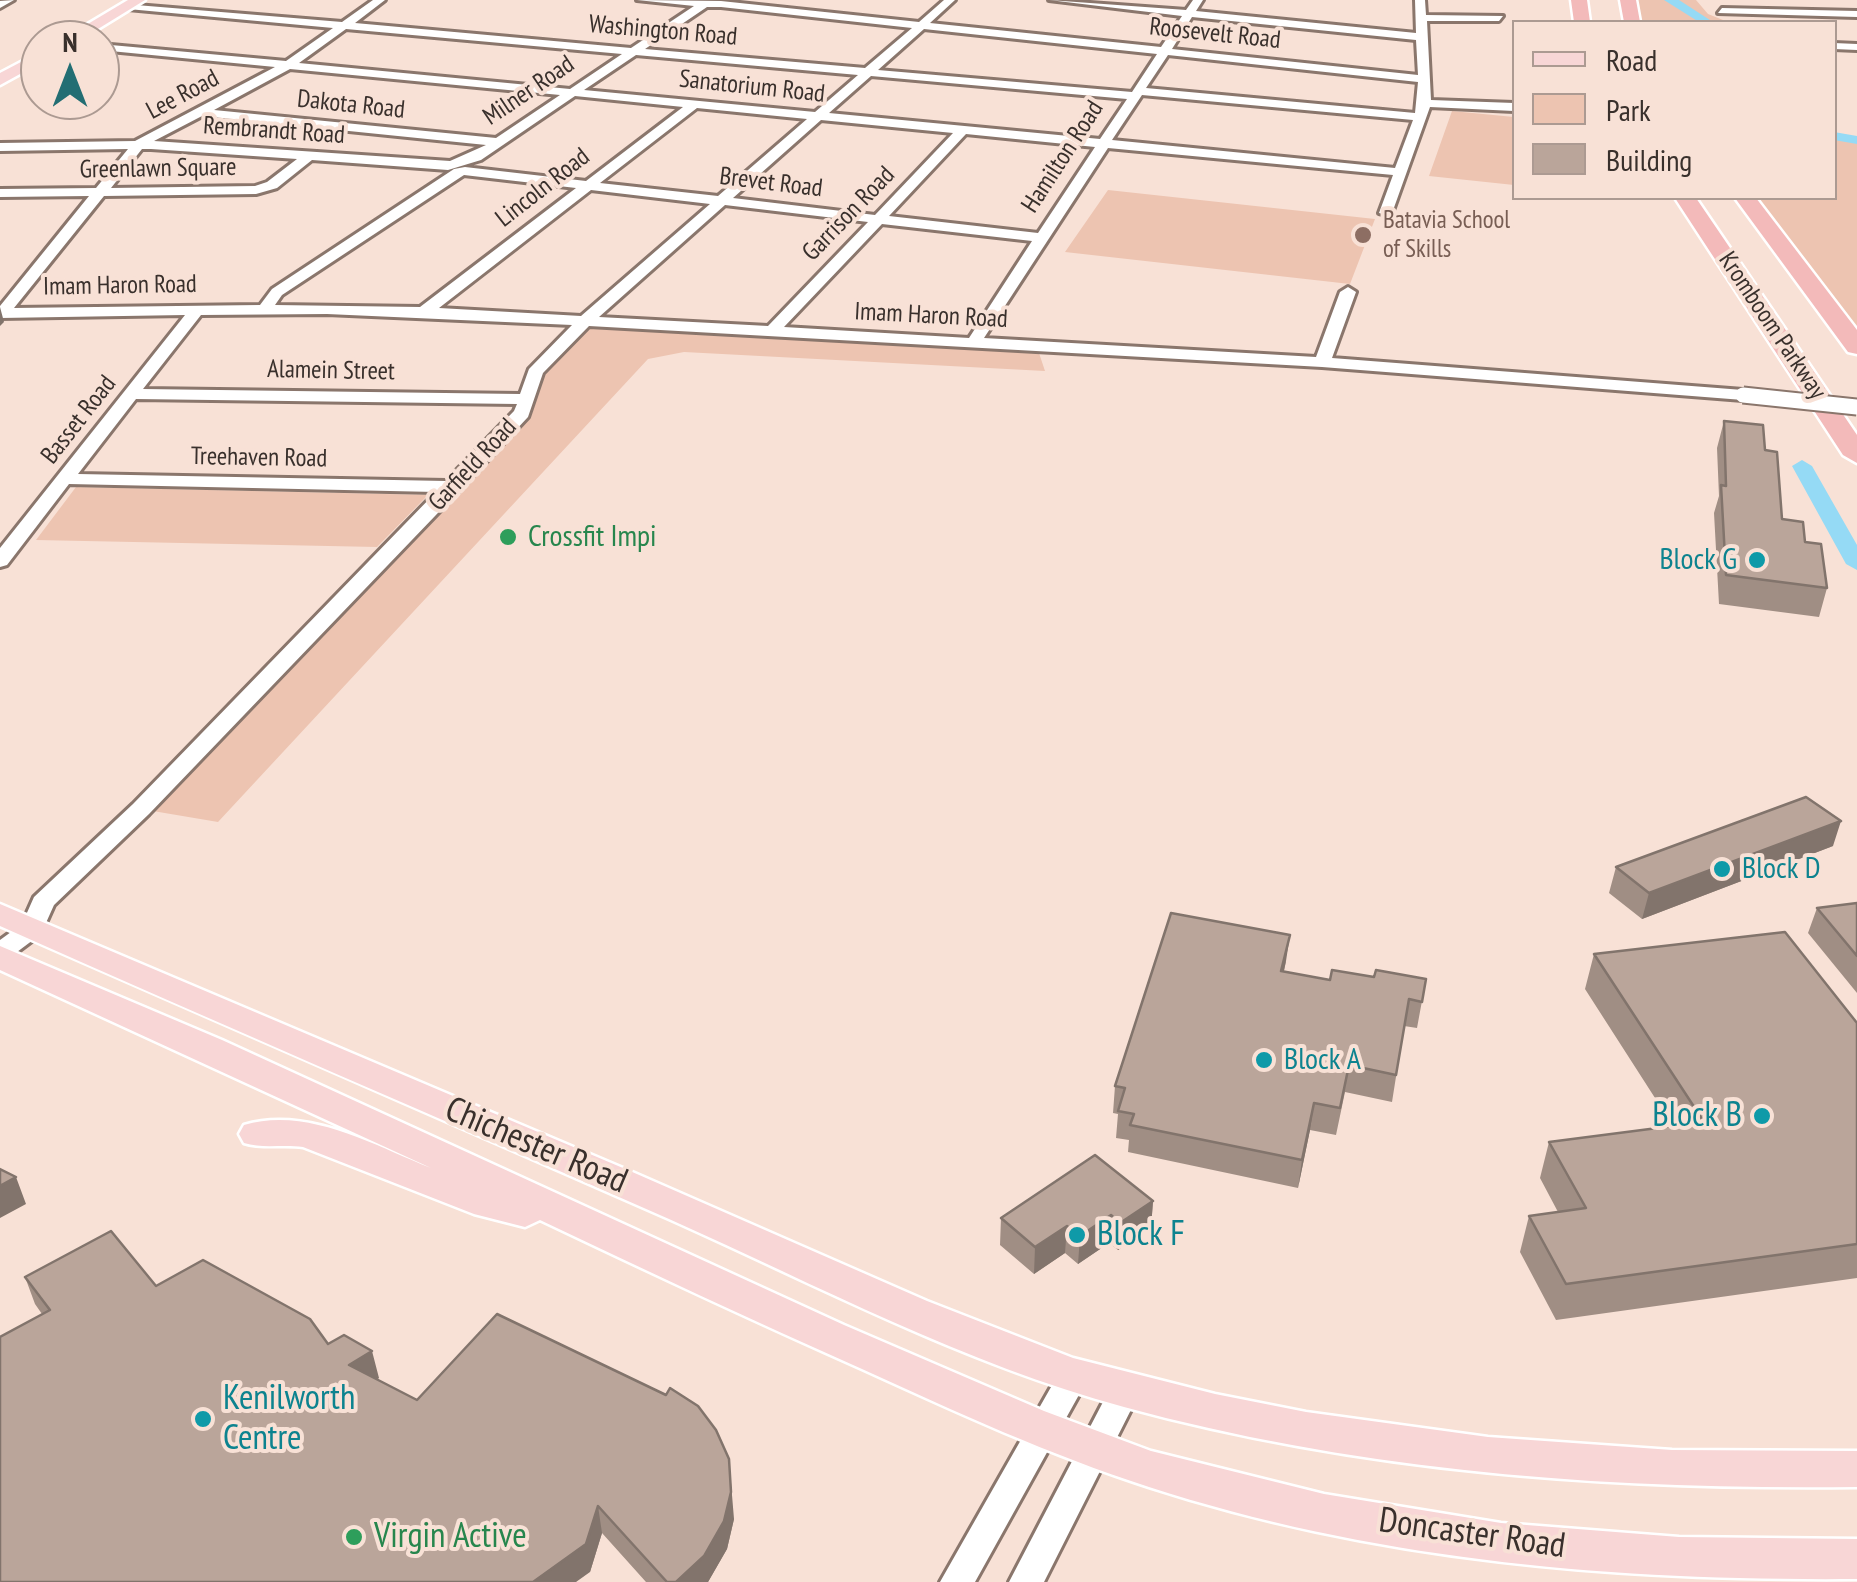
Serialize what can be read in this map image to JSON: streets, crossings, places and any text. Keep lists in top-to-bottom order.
{
  "streets": {
    "highway": ["Kromboom Parkway"],
    "main road": ["Chichester Road", "Doncaster Road"],
    "street": [
      "Washington Road",
      "Roosevelt Road",
      "Sanatorium Road",
      "Milner Road",
      "Lee Road",
      "Dakota Road",
      "Rembrandt Road",
      "Hamilton Road",
      "Greenlawn Square",
      "Brevet Road",
      "Lincoln Road",
      "Garrison Road",
      "Imam Haron Road",
      "Alamein Street",
      "Basset Road",
      "Treehaven Road",
      "Garfield Road"
    ]
  },
  "crossings": [
    ["Washington Road", "Milner Road"],
    ["Washington Road", "Lee Road"],
    ["Washington Road", "Hamilton Road"],
    ["Washington Road", "Garfield Road"],
    ["Roosevelt Road", "Milner Road"],
    ["Roosevelt Road", "Hamilton Road"],
    ["Roosevelt Road", "Garfield Road"],
    ["Sanatorium Road", "Milner Road"],
    ["Sanatorium Road", "Lee Road"],
    ["Sanatorium Road", "Hamilton Road"],
    ["Sanatorium Road", "Lincoln Road"],
    ["Sanatorium Road", "Garrison Road"],
    ["Sanatorium Road", "Garfield Road"],
    ["Milner Road", "Dakota Road"],
    ["Milner Road", "Rembrandt Road"],
    ["Milner Road", "Brevet Road"],
    ["Milner Road", "Imam Haron Road"],
    ["Lee Road", "Dakota Road"],
    ["Lee Road", "Rembrandt Road"],
    ["Lee Road", "Greenlawn Square"],
    ["Lee Road", "Imam Haron Road"],
    ["Rembrandt Road", "Greenlawn Square"],
    ["Rembrandt Road", "Brevet Road"],
    ["Hamilton Road", "Brevet Road"],
    ["Hamilton Road", "Imam Haron Road"],
    ["Brevet Road", "Lincoln Road"],
    ["Brevet Road", "Garrison Road"],
    ["Brevet Road", "Garfield Road"],
    ["Lincoln Road", "Imam Haron Road"],
    ["Garrison Road", "Imam Haron Road"],
    ["Imam Haron Road", "Basset Road"],
    ["Imam Haron Road", "Garfield Road"],
    ["Alamein Street", "Basset Road"],
    ["Alamein Street", "Garfield Road"],
    ["Basset Road", "Treehaven Road"],
    ["Treehaven Road", "Garfield Road"],
    ["Garfield Road", "Chichester Road"],
    ["Chichester Road", "Doncaster Road"]
  ],
  "places": [
    "Batavia School of Skills",
    "Crossfit Impi",
    "Block G",
    "Block D",
    "Block A",
    "Block B",
    "Block F",
    "Kenilworth Centre",
    "Virgin Active"
  ],
  "legend": ["Road", "Park", "Building"],
  "north": "top"
}
